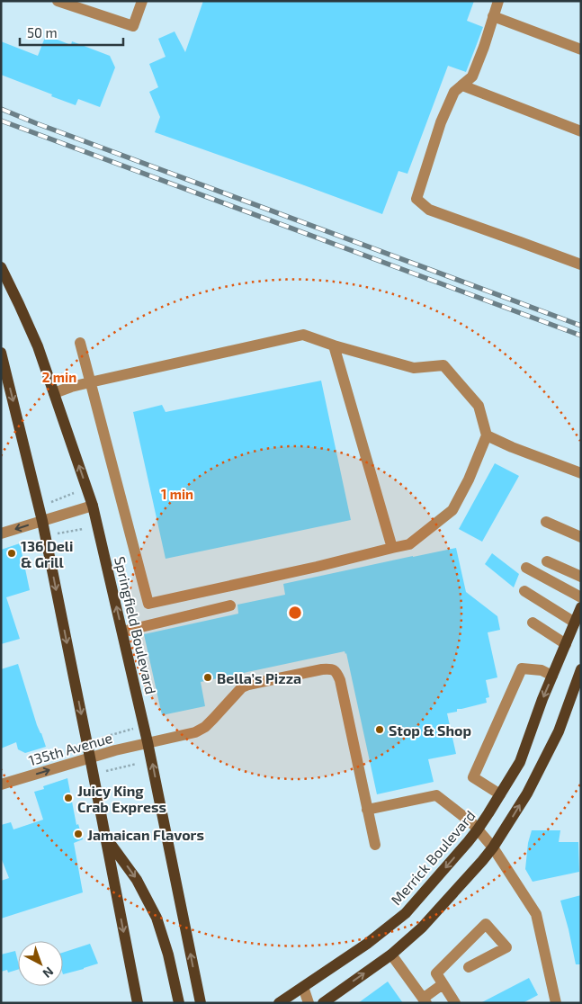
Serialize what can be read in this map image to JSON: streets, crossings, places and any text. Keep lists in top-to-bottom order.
{
  "streets": {
    "main road": ["Springfield Boulevard", "Merrick Boulevard"],
    "street": ["135th Avenue"]
  },
  "crossings": [
    ["Springfield Boulevard", "135th Avenue"]
  ],
  "places": [
    "136 Deli & Grill",
    "Bella’s Pizza",
    "Stop & Shop",
    "Juicy King Crab Express",
    "Jamaican Flavors"
  ],
  "scale_bar": "50 m",
  "north": "bottom right",
  "rings": ["2 min", "1 min"]
}
